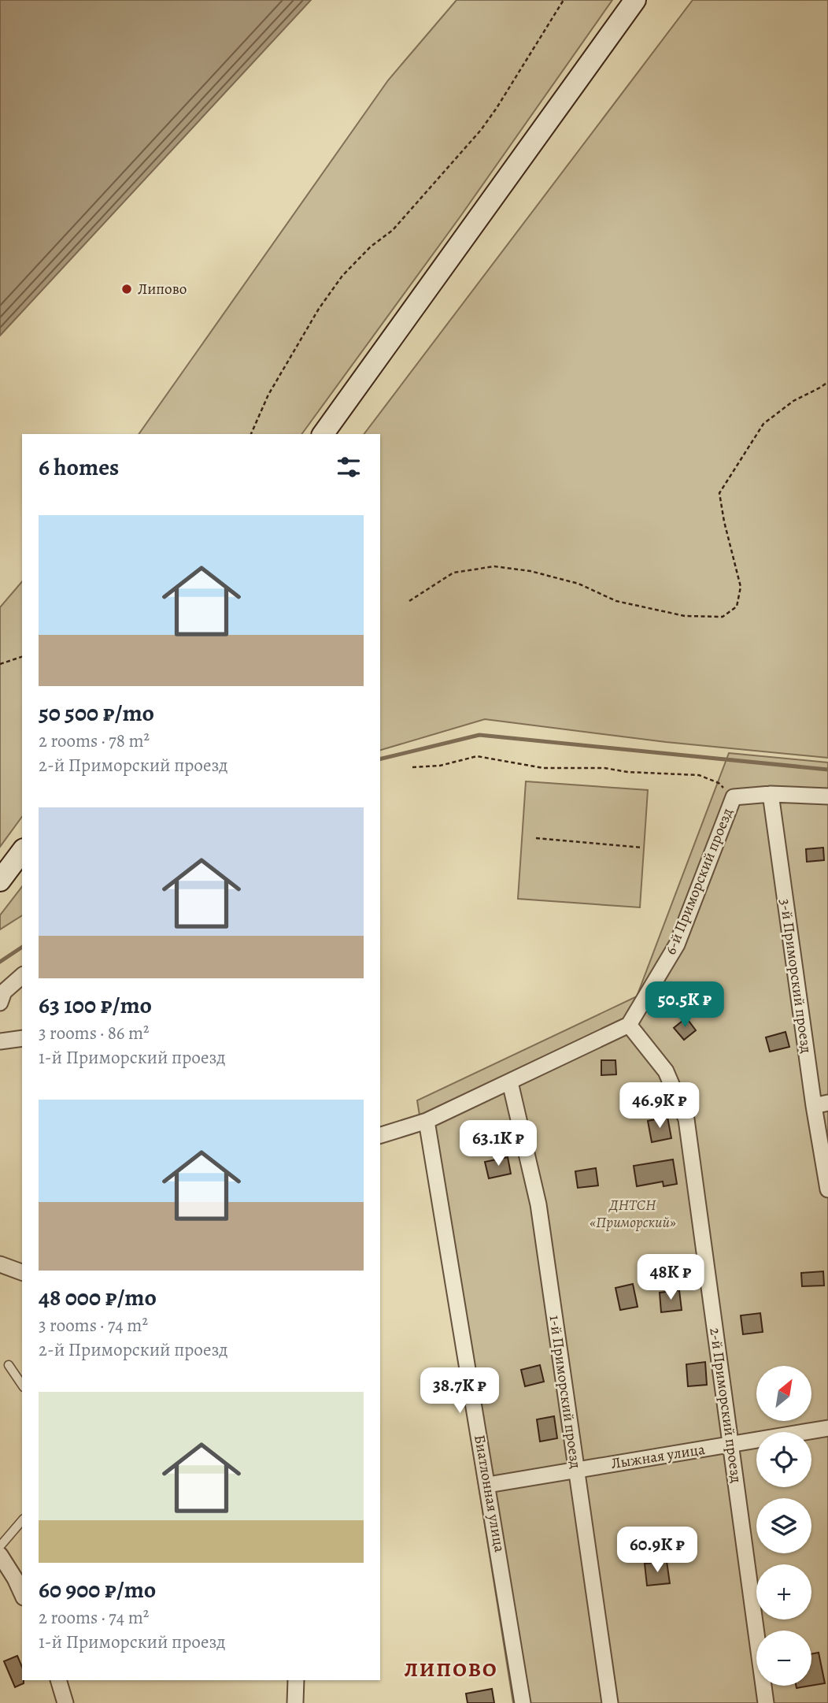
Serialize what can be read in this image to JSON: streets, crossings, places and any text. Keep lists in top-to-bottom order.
{
  "streets": {
    "street": [
      "6-й Приморский проезд",
      "3-й Приморский проезд",
      "1-й Приморский проезд",
      "2-й Приморский проезд",
      "Лыжная улица",
      "Биатлонная улица"
    ]
  },
  "crossings": [
    ["6-й Приморский проезд", "3-й Приморский проезд"],
    ["6-й Приморский проезд", "2-й Приморский проезд"],
    ["1-й Приморский проезд", "Лыжная улица"],
    ["2-й Приморский проезд", "Лыжная улица"],
    ["Лыжная улица", "Биатлонная улица"]
  ],
  "districts": ["ЛИПОВО"],
  "parks": ["ДНТСН «Приморский»"],
  "places": ["Липово"],
  "north": "top right",
  "page": {
    "heading": "6 homes",
    "list": [
      {
        "name": "50 500 ₽/mo",
        "note": "2 rooms · 78 m² · 2-й Приморский проезд"
      },
      {
        "name": "63 100 ₽/mo",
        "note": "3 rooms · 86 m² · 1-й Приморский проезд"
      },
      {
        "name": "48 000 ₽/mo",
        "note": "3 rooms · 74 m² · 2-й Приморский проезд"
      },
      {
        "name": "60 900 ₽/mo",
        "note": "2 rooms · 74 m² · 1-й Приморский проезд"
      }
    ],
    "price": [
      "50.5K ₽",
      "46.9K ₽",
      "63.1K ₽",
      "48K ₽",
      "38.7K ₽",
      "60.9K ₽"
    ],
    "map_buttons": ["+", "−"]
  }
}
